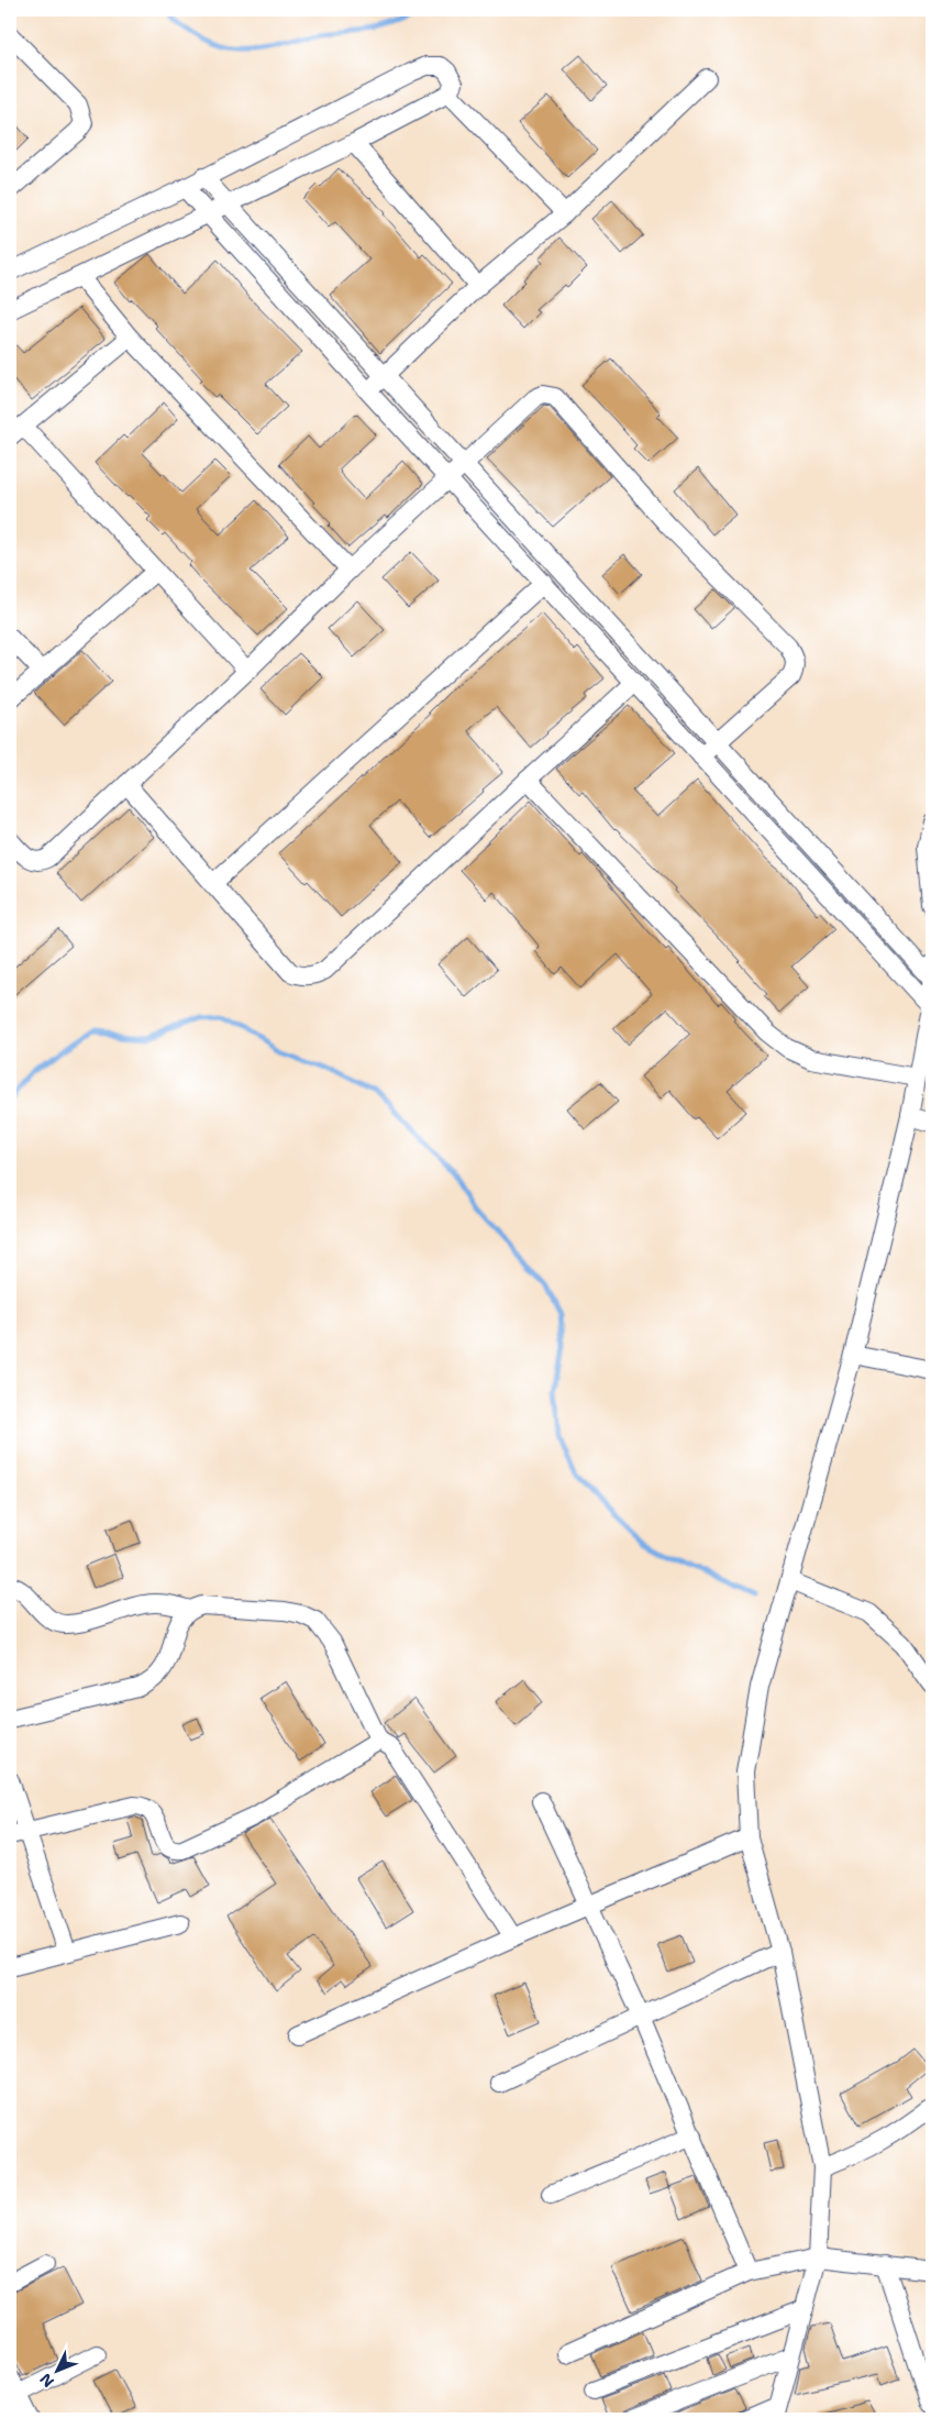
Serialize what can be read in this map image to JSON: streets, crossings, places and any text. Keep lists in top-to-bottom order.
{
  "north": "bottom left"
}
